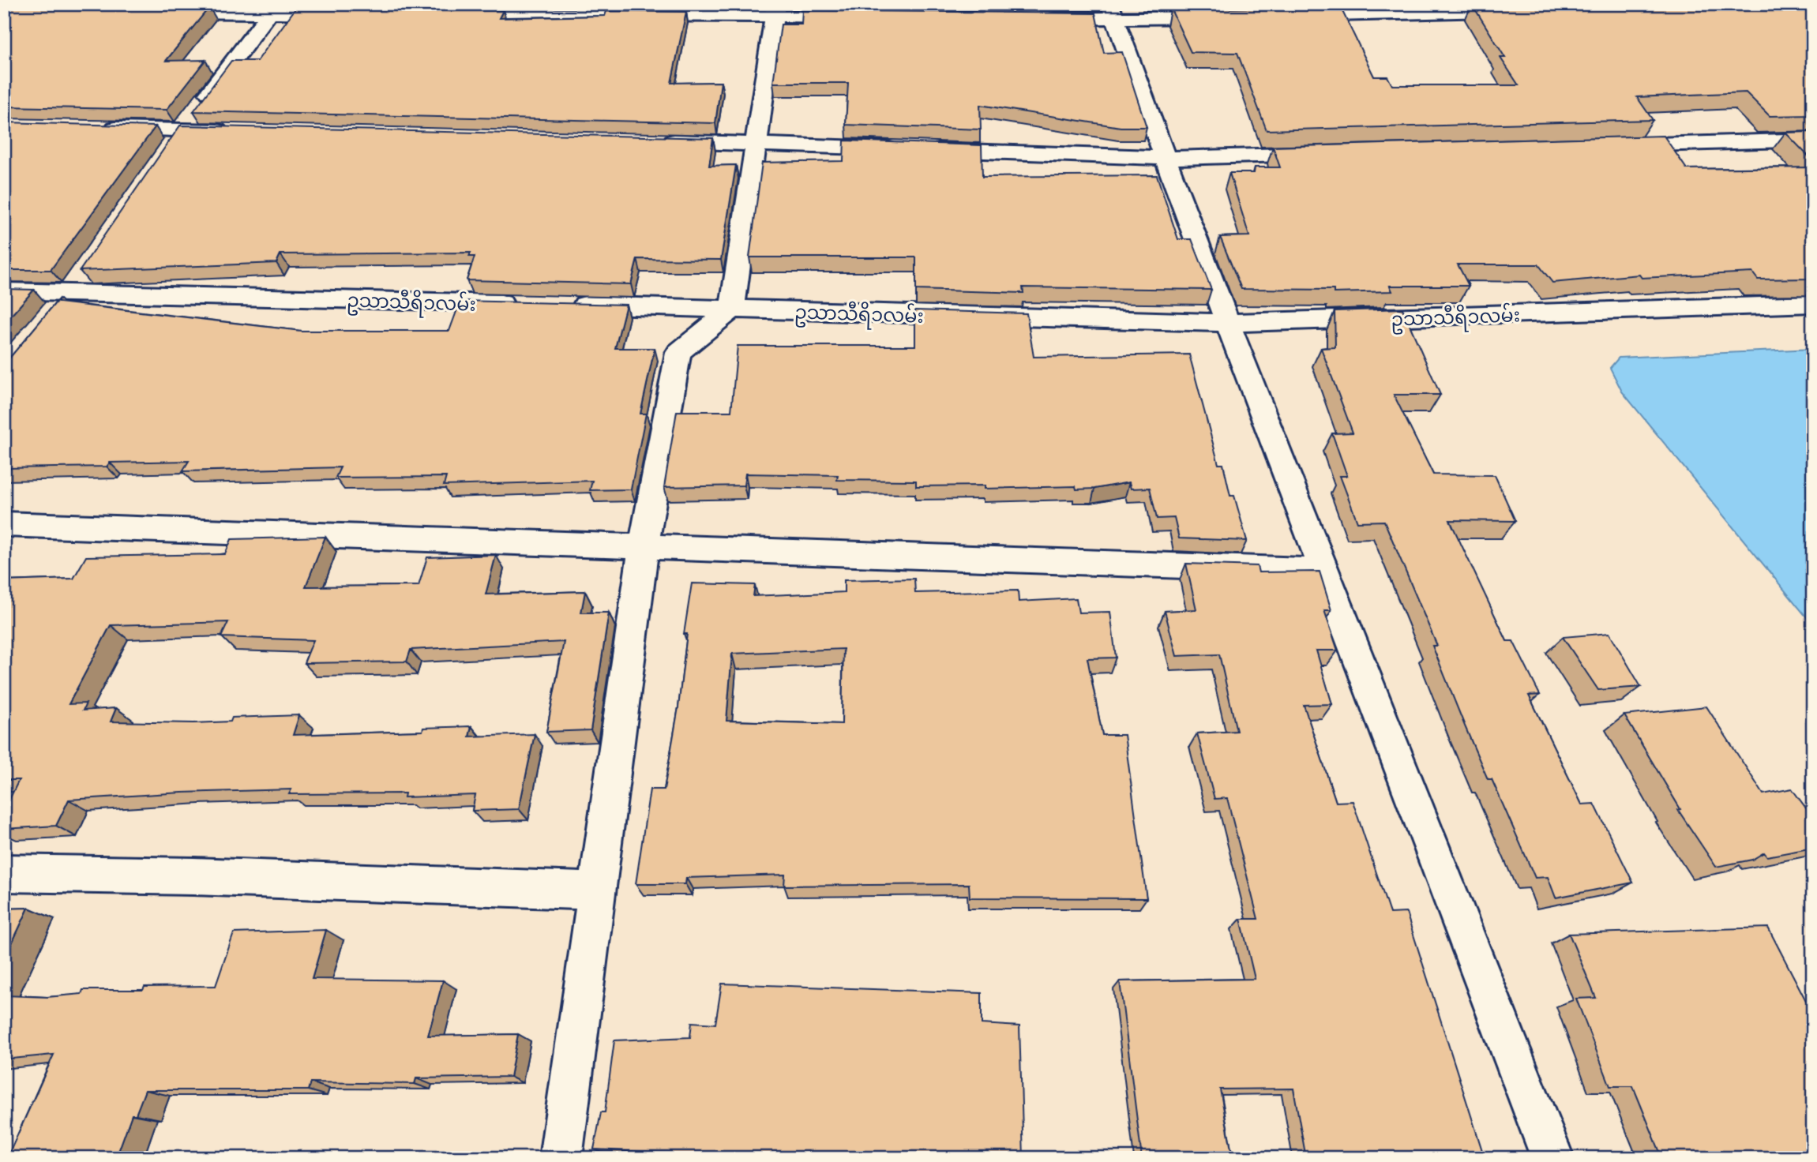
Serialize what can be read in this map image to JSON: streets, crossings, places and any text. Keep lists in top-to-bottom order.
{
  "streets": {
    "street": ["ဥသာသီရိ၁လမ်း"]
  }
}
